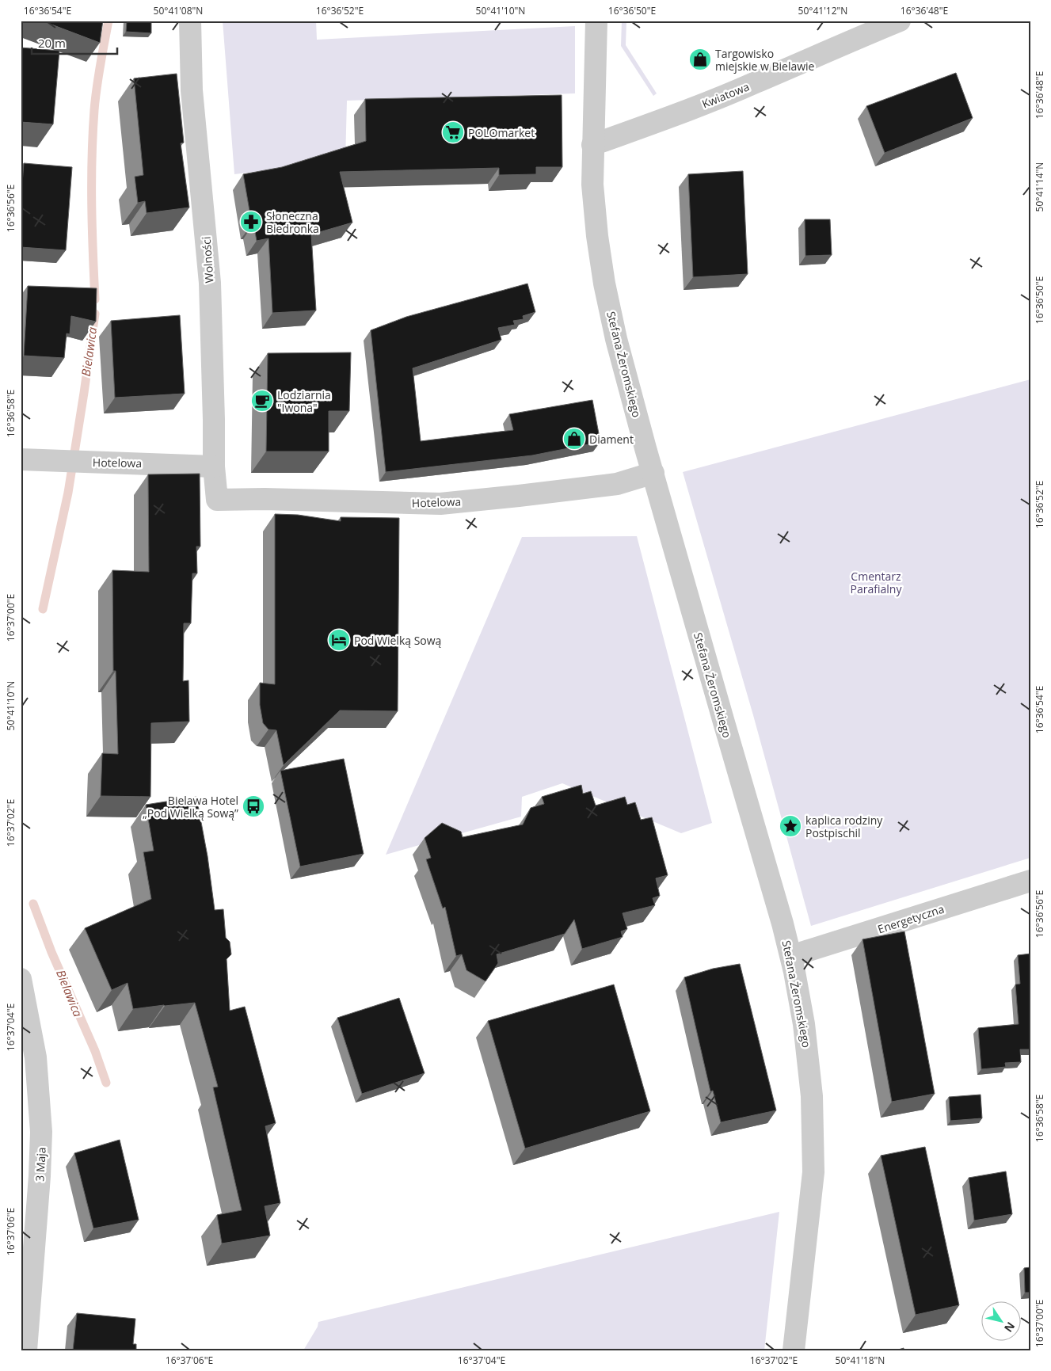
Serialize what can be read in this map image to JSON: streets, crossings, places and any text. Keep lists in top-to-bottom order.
{
  "streets": {
    "street": [
      "Kwiatowa",
      "Wolności",
      "Stefana Żeromskiego",
      "Hotelowa",
      "Energetyczna",
      "3 Maja"
    ]
  },
  "crossings": [
    ["Kwiatowa", "Stefana Żeromskiego"],
    ["Wolności", "Hotelowa"],
    ["Stefana Żeromskiego", "Hotelowa"],
    ["Stefana Żeromskiego", "Energetyczna"]
  ],
  "water": ["Bielawica"],
  "parks": ["Cmentarz Parafialny"],
  "places": {
    "shop": ["Targowisko miejskie w Bielawie", "Diament"],
    "supermarket": ["POLOmarket"],
    "pharmacy": ["Słoneczna Biedronka"],
    "cafe": ["Lodziarnia \"Iwona\""],
    "hotel": ["Pod Wielką Sową"],
    "bus stop": ["Bielawa Hotel „Pod Wielką Sową”"],
    "place": ["kaplica rodziny Postpischil"]
  },
  "scale_bar": "20 m",
  "north": "bottom right",
  "coordinates": [
    "16°36'54\"E",
    "50°41'08\"N",
    "16°36'52\"E",
    "50°41'10\"N",
    "16°36'50\"E",
    "50°41'12\"N",
    "16°36'48\"E",
    "50°41'14\"N",
    "16°36'56\"E",
    "16°36'58\"E",
    "16°37'00\"E",
    "16°37'02\"E",
    "16°37'04\"E",
    "16°37'06\"E",
    "50°41'18\"N"
  ]
}
